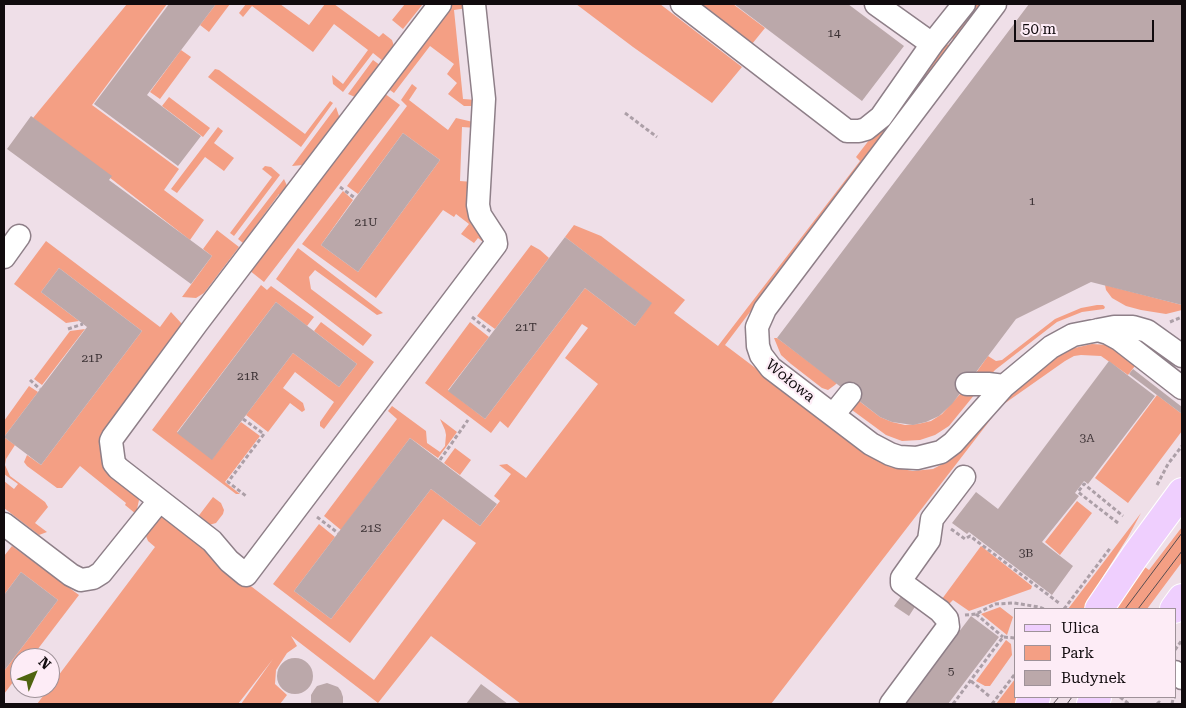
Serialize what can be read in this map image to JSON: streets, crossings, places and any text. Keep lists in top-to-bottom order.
{
  "streets": {
    "street": ["Wołowa"]
  },
  "house_numbers": [
    "14",
    "1",
    "21U",
    "21T",
    "21P",
    "21R",
    "3A",
    "21S",
    "3B",
    "5"
  ],
  "legend": ["Ulica", "Park", "Budynek"],
  "scale_bar": "50 m",
  "north": "top right"
}
